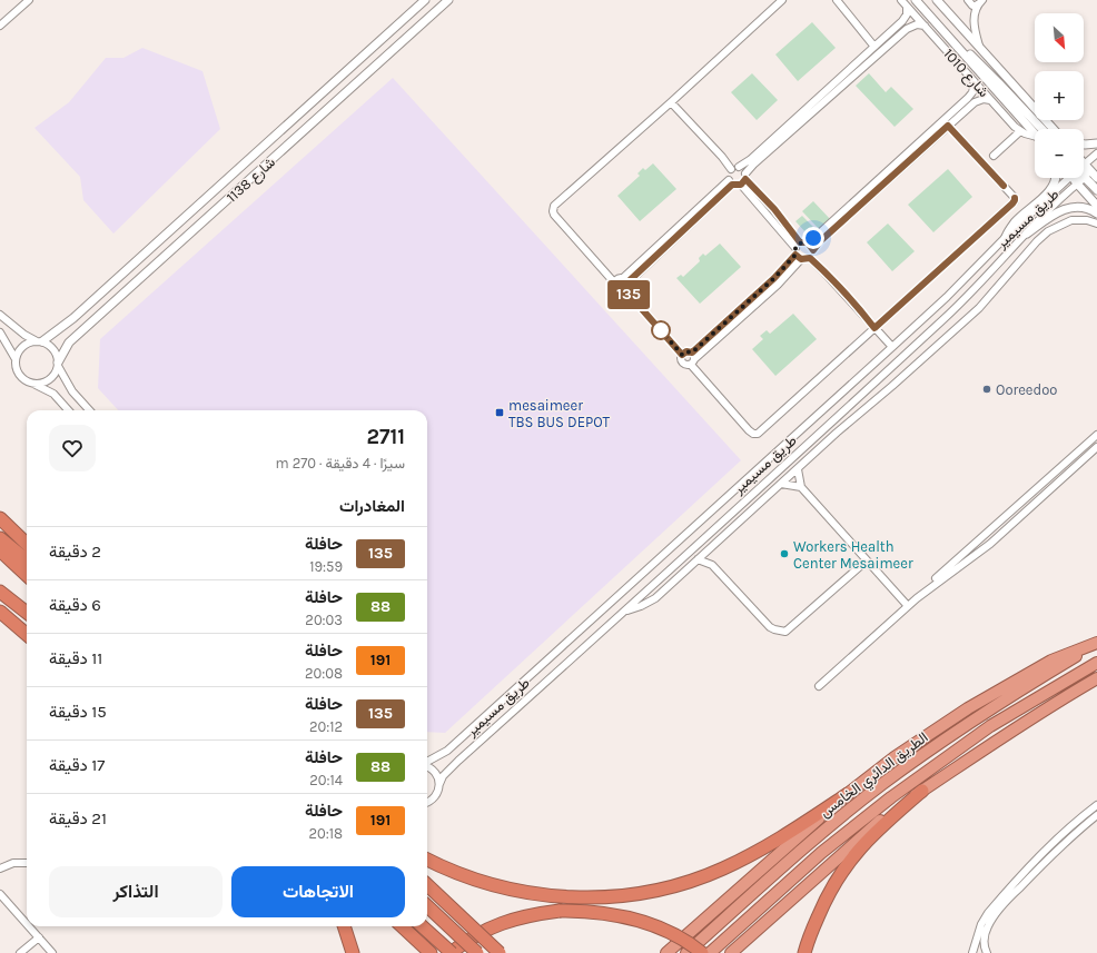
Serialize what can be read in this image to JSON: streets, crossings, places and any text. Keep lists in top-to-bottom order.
{
  "streets": {
    "highway": ["الطريق الدائري الخامس"],
    "street": ["شارع 1010", "شارع 1138", "طريق مسيمير"]
  },
  "places": {
    "other": ["Ooreedoo", "Workers Health Center Mesaimeer"],
    "transit": ["mesaimeer TBS BUS DEPOT"]
  },
  "lines": ["bus line 135"],
  "north": "bottom right",
  "page": {
    "on_map": "135",
    "map_buttons": ["+", "−"],
    "heading": [
      ["2711", "سيرًا · 4 دقيقة · 270 m"],
      "المغادرات"
    ],
    "list": [
      {
        "mark": "135",
        "name": "حافلة",
        "note": "19:59",
        "value": "2 دقيقة"
      },
      {
        "mark": "88",
        "name": "حافلة",
        "note": "20:03",
        "value": "6 دقيقة"
      },
      {
        "mark": "191",
        "name": "حافلة",
        "note": "20:08",
        "value": "11 دقيقة"
      },
      {
        "mark": "135",
        "name": "حافلة",
        "note": "20:12",
        "value": "15 دقيقة"
      },
      {
        "mark": "88",
        "name": "حافلة",
        "note": "20:14",
        "value": "17 دقيقة"
      },
      {
        "mark": "191",
        "name": "حافلة",
        "note": "20:18",
        "value": "21 دقيقة"
      }
    ],
    "buttons": ["الاتجاهات", "التذاكر"]
  }
}
